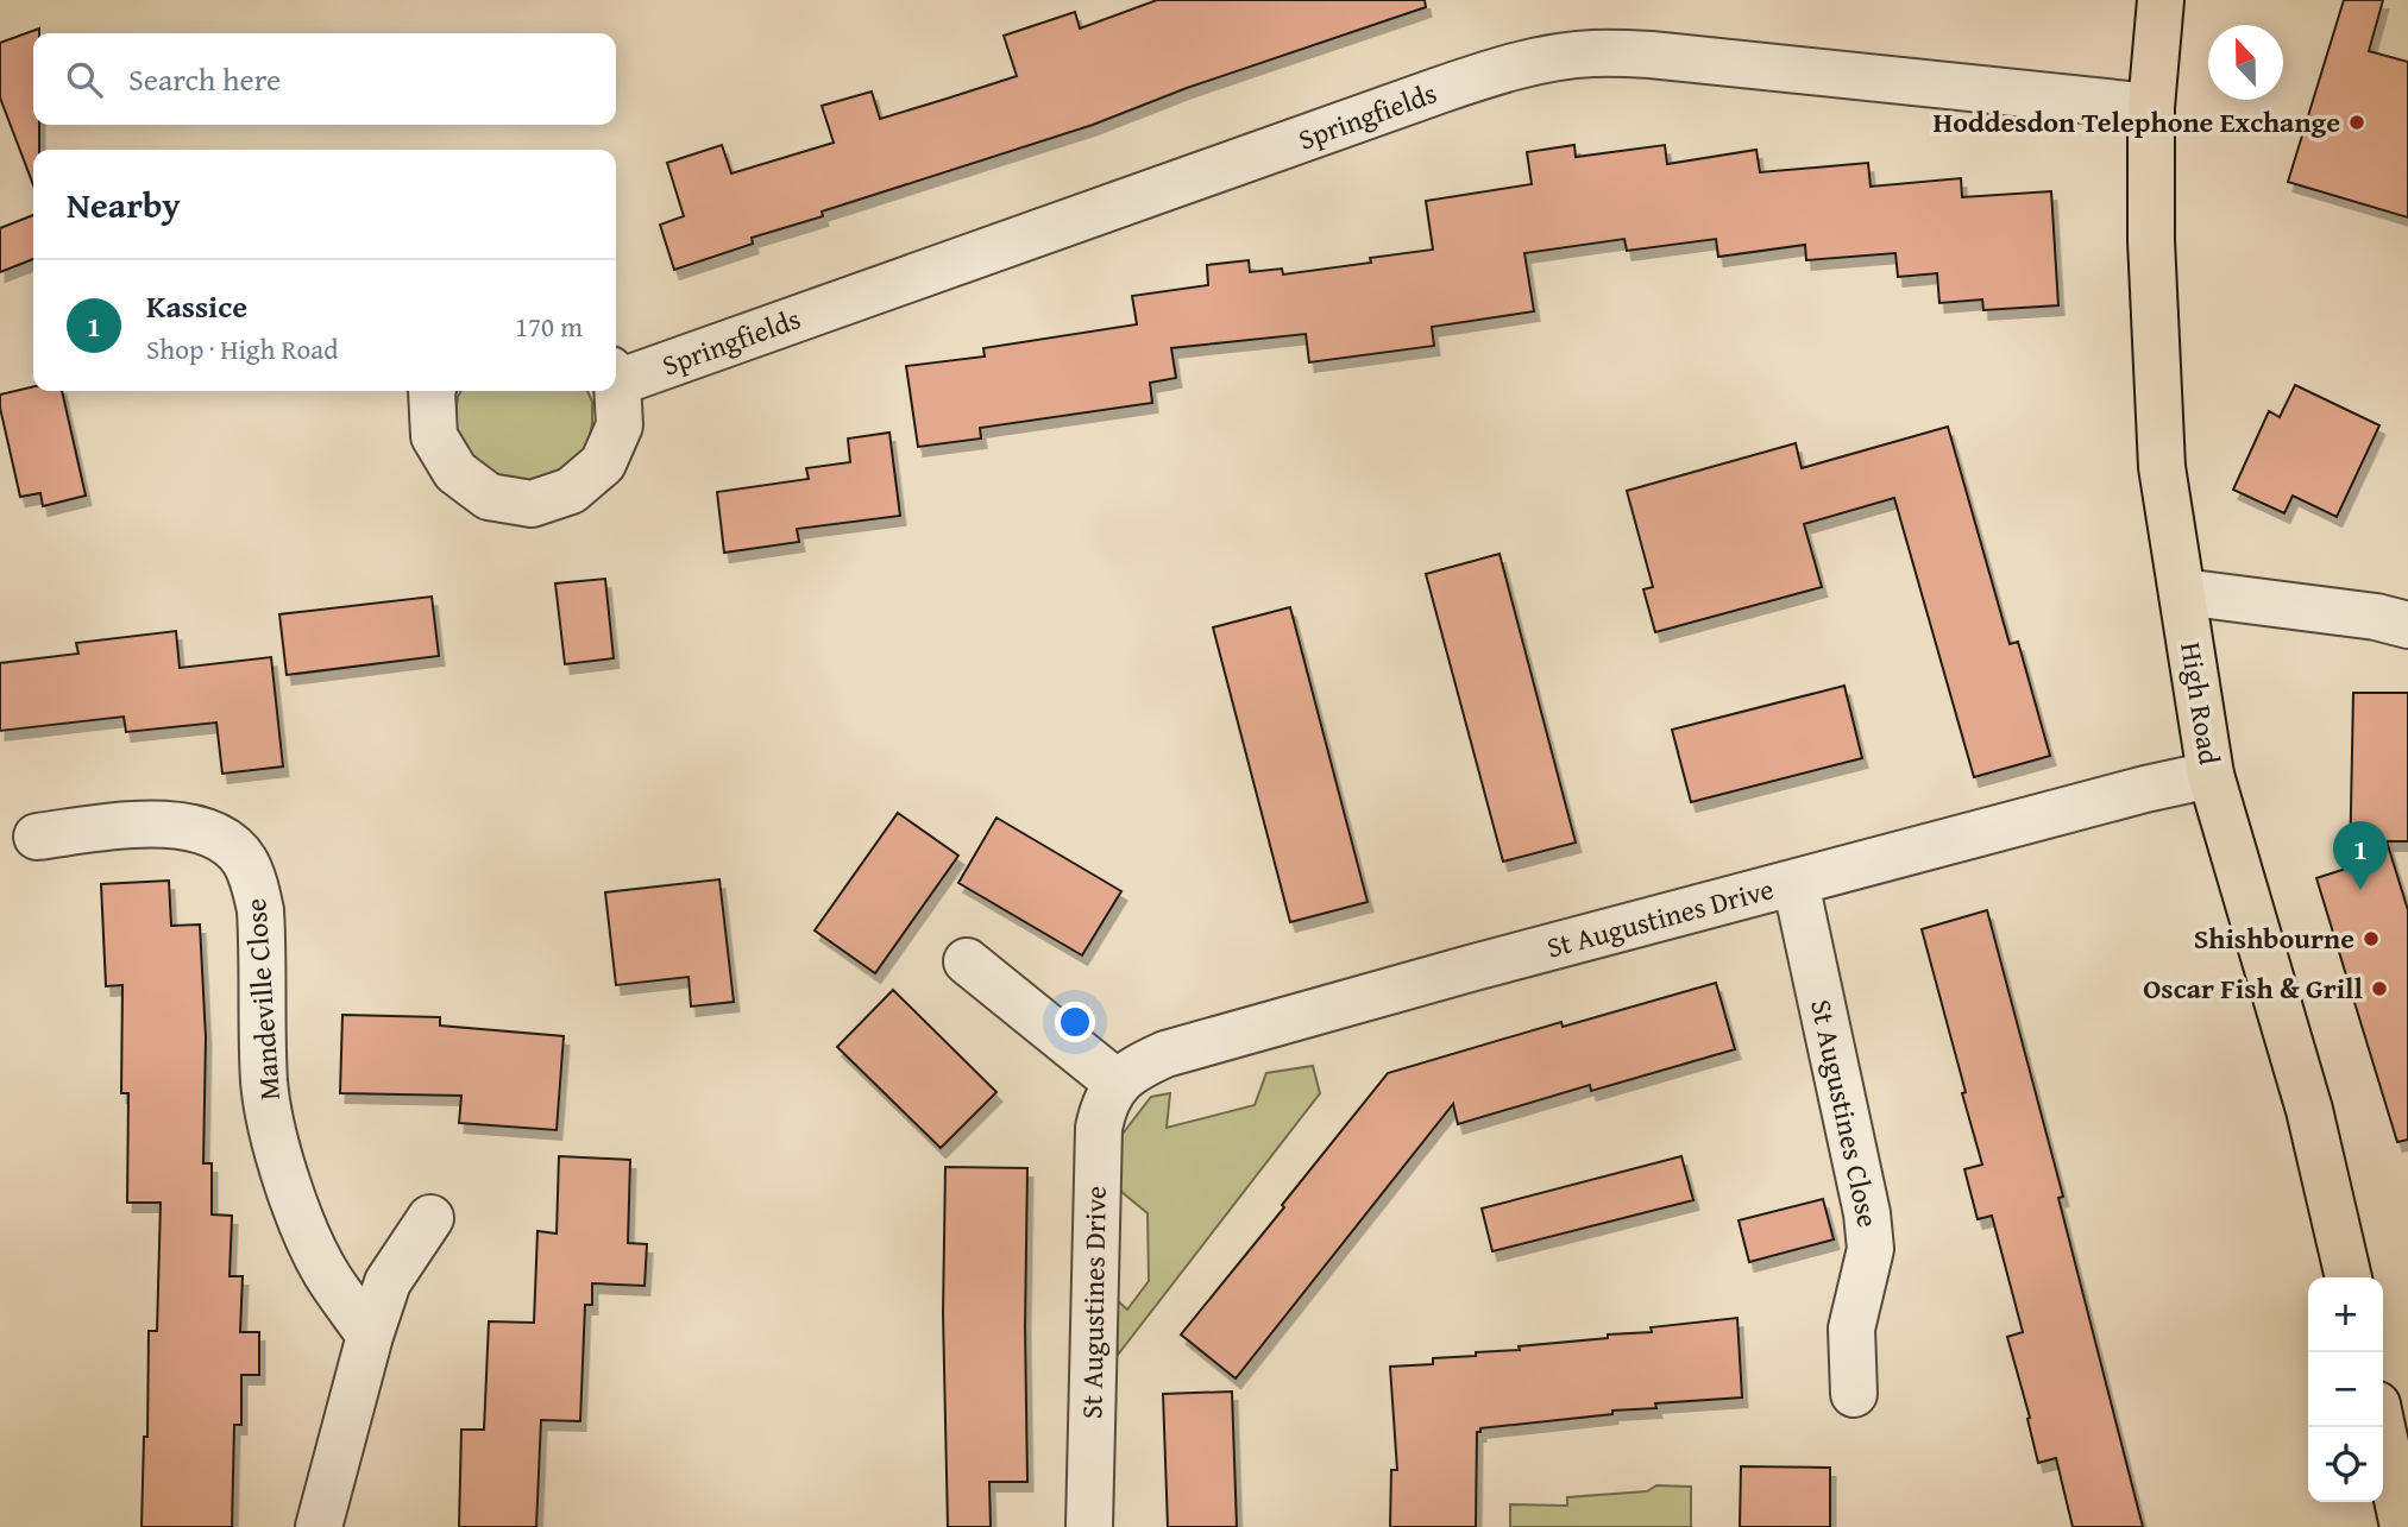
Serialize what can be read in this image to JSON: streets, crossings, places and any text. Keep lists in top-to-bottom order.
{
  "streets": {
    "main road": ["High Road"],
    "street": [
      "Springfields",
      "St Augustines Drive",
      "Mandeville Close",
      "St Augustines Close"
    ]
  },
  "crossings": [
    ["Springfields", "High Road"],
    ["High Road", "St Augustines Drive"],
    ["St Augustines Drive", "St Augustines Close"]
  ],
  "places": ["Hoddesdon Telephone Exchange", "Shishbourne", "Oscar Fish & Grill"],
  "north": "top",
  "page": {
    "search": "Search here",
    "heading": "Nearby",
    "list": [
      {
        "mark": "1",
        "name": "Kassice",
        "note": "Shop · High Road",
        "value": "170 m"
      }
    ],
    "pins": "1",
    "map_buttons": ["+", "−"]
  }
}
